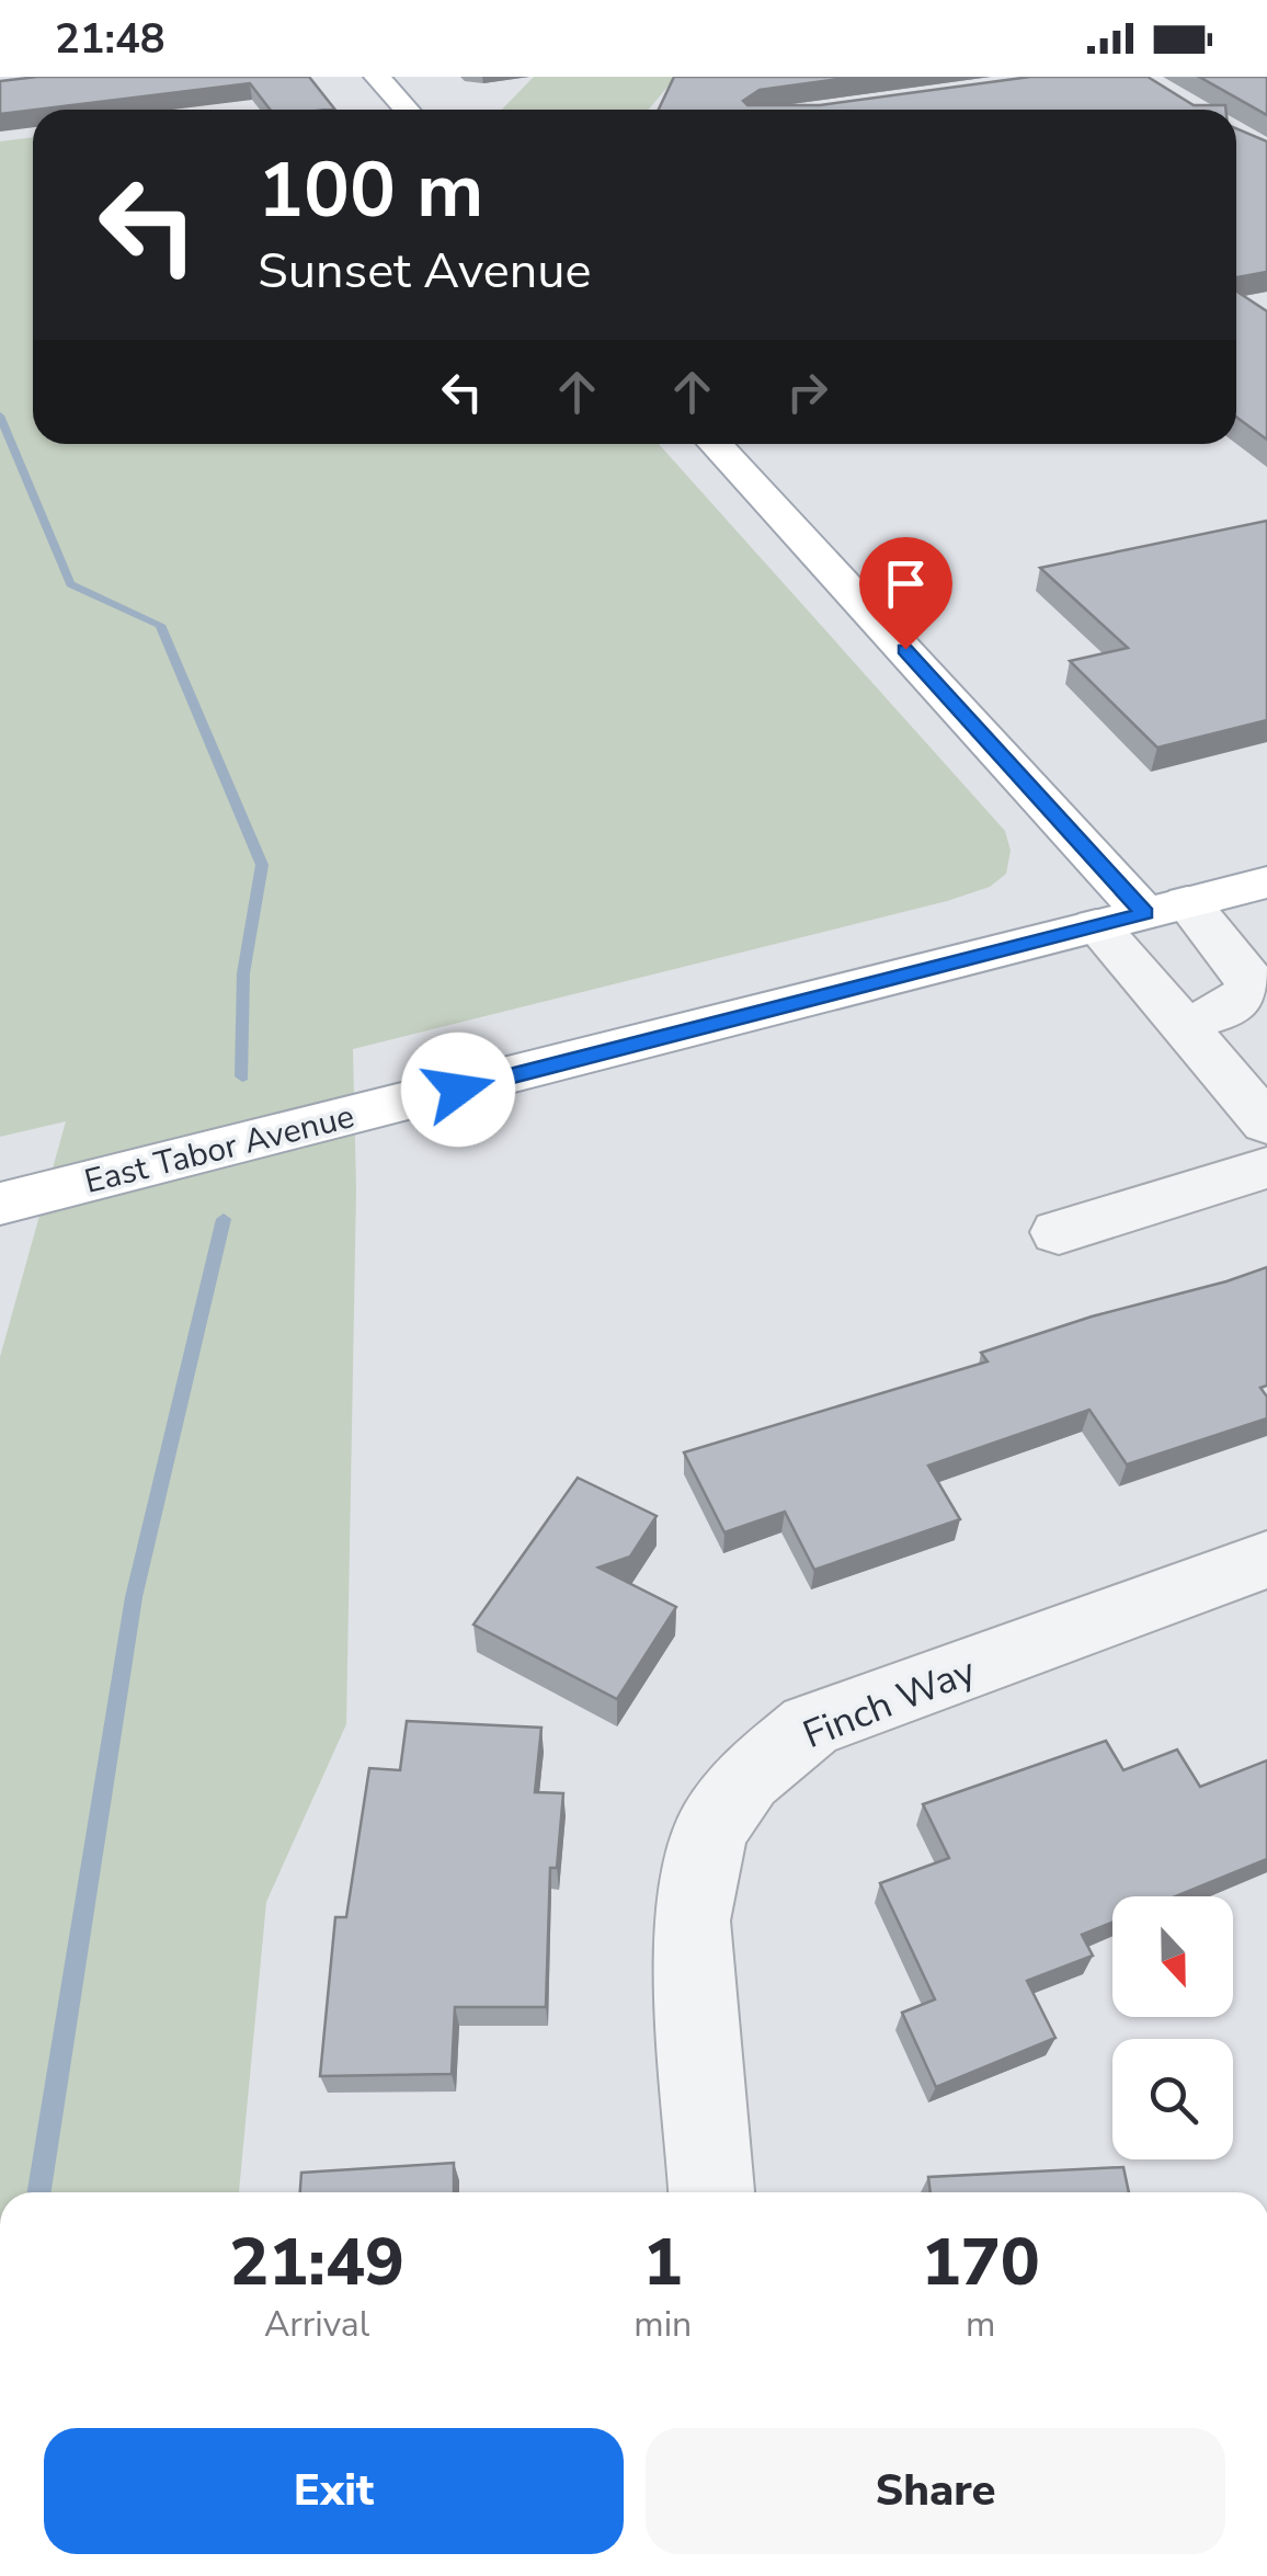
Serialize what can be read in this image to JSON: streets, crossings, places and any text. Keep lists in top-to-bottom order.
{
  "streets": {
    "main road": ["East Tabor Avenue"],
    "street": ["Finch Way"]
  },
  "north": "bottom",
  "page": {
    "status": "21:48",
    "turn": ["100 m", "Sunset Avenue"],
    "eta": [
      "21:49",
      "Arrival",
      "1",
      "min",
      "170",
      "m"
    ],
    "buttons": ["Exit", "Share"]
  }
}
